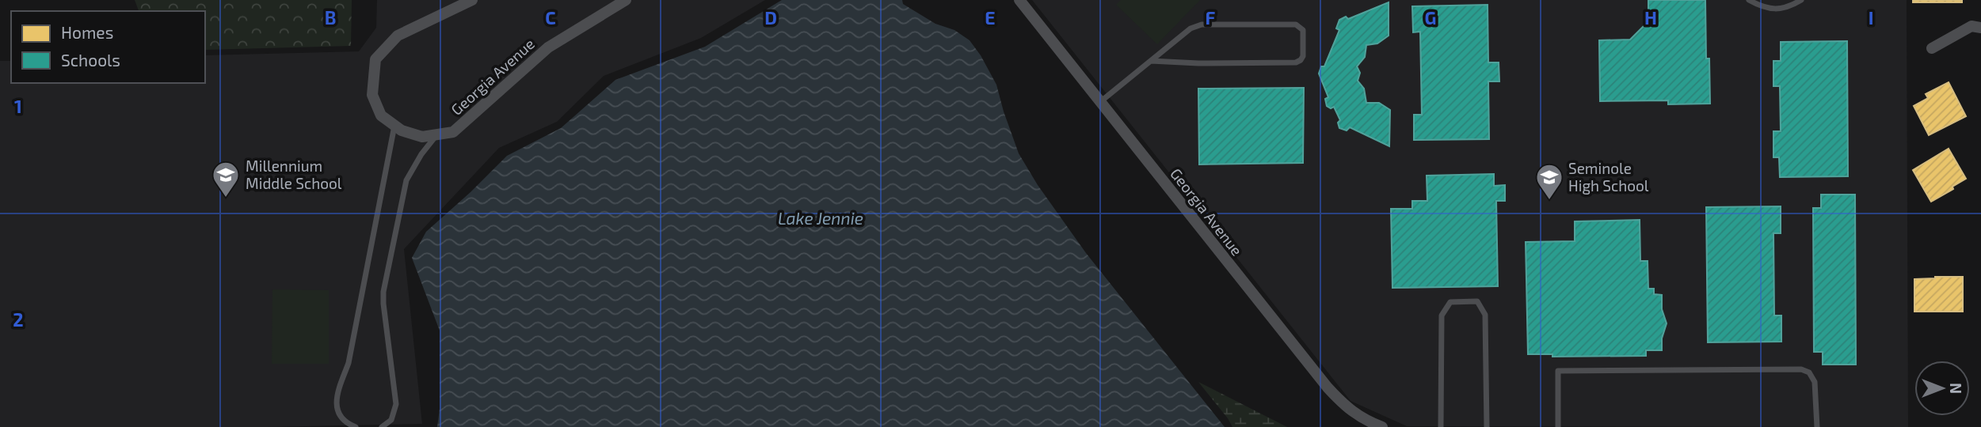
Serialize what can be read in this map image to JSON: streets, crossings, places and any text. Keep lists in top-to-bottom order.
{
  "streets": {
    "street": ["Georgia Avenue"]
  },
  "water": ["Lake Jennie"],
  "places": {
    "school or university": ["Millennium Middle School", "Seminole High School"]
  },
  "legend": ["Homes", "Schools"],
  "north": "right",
  "grid": {
    "columns": [
      "B",
      "C",
      "D",
      "E",
      "F",
      "G",
      "H",
      "I"
    ],
    "rows": ["1", "2"]
  }
}
